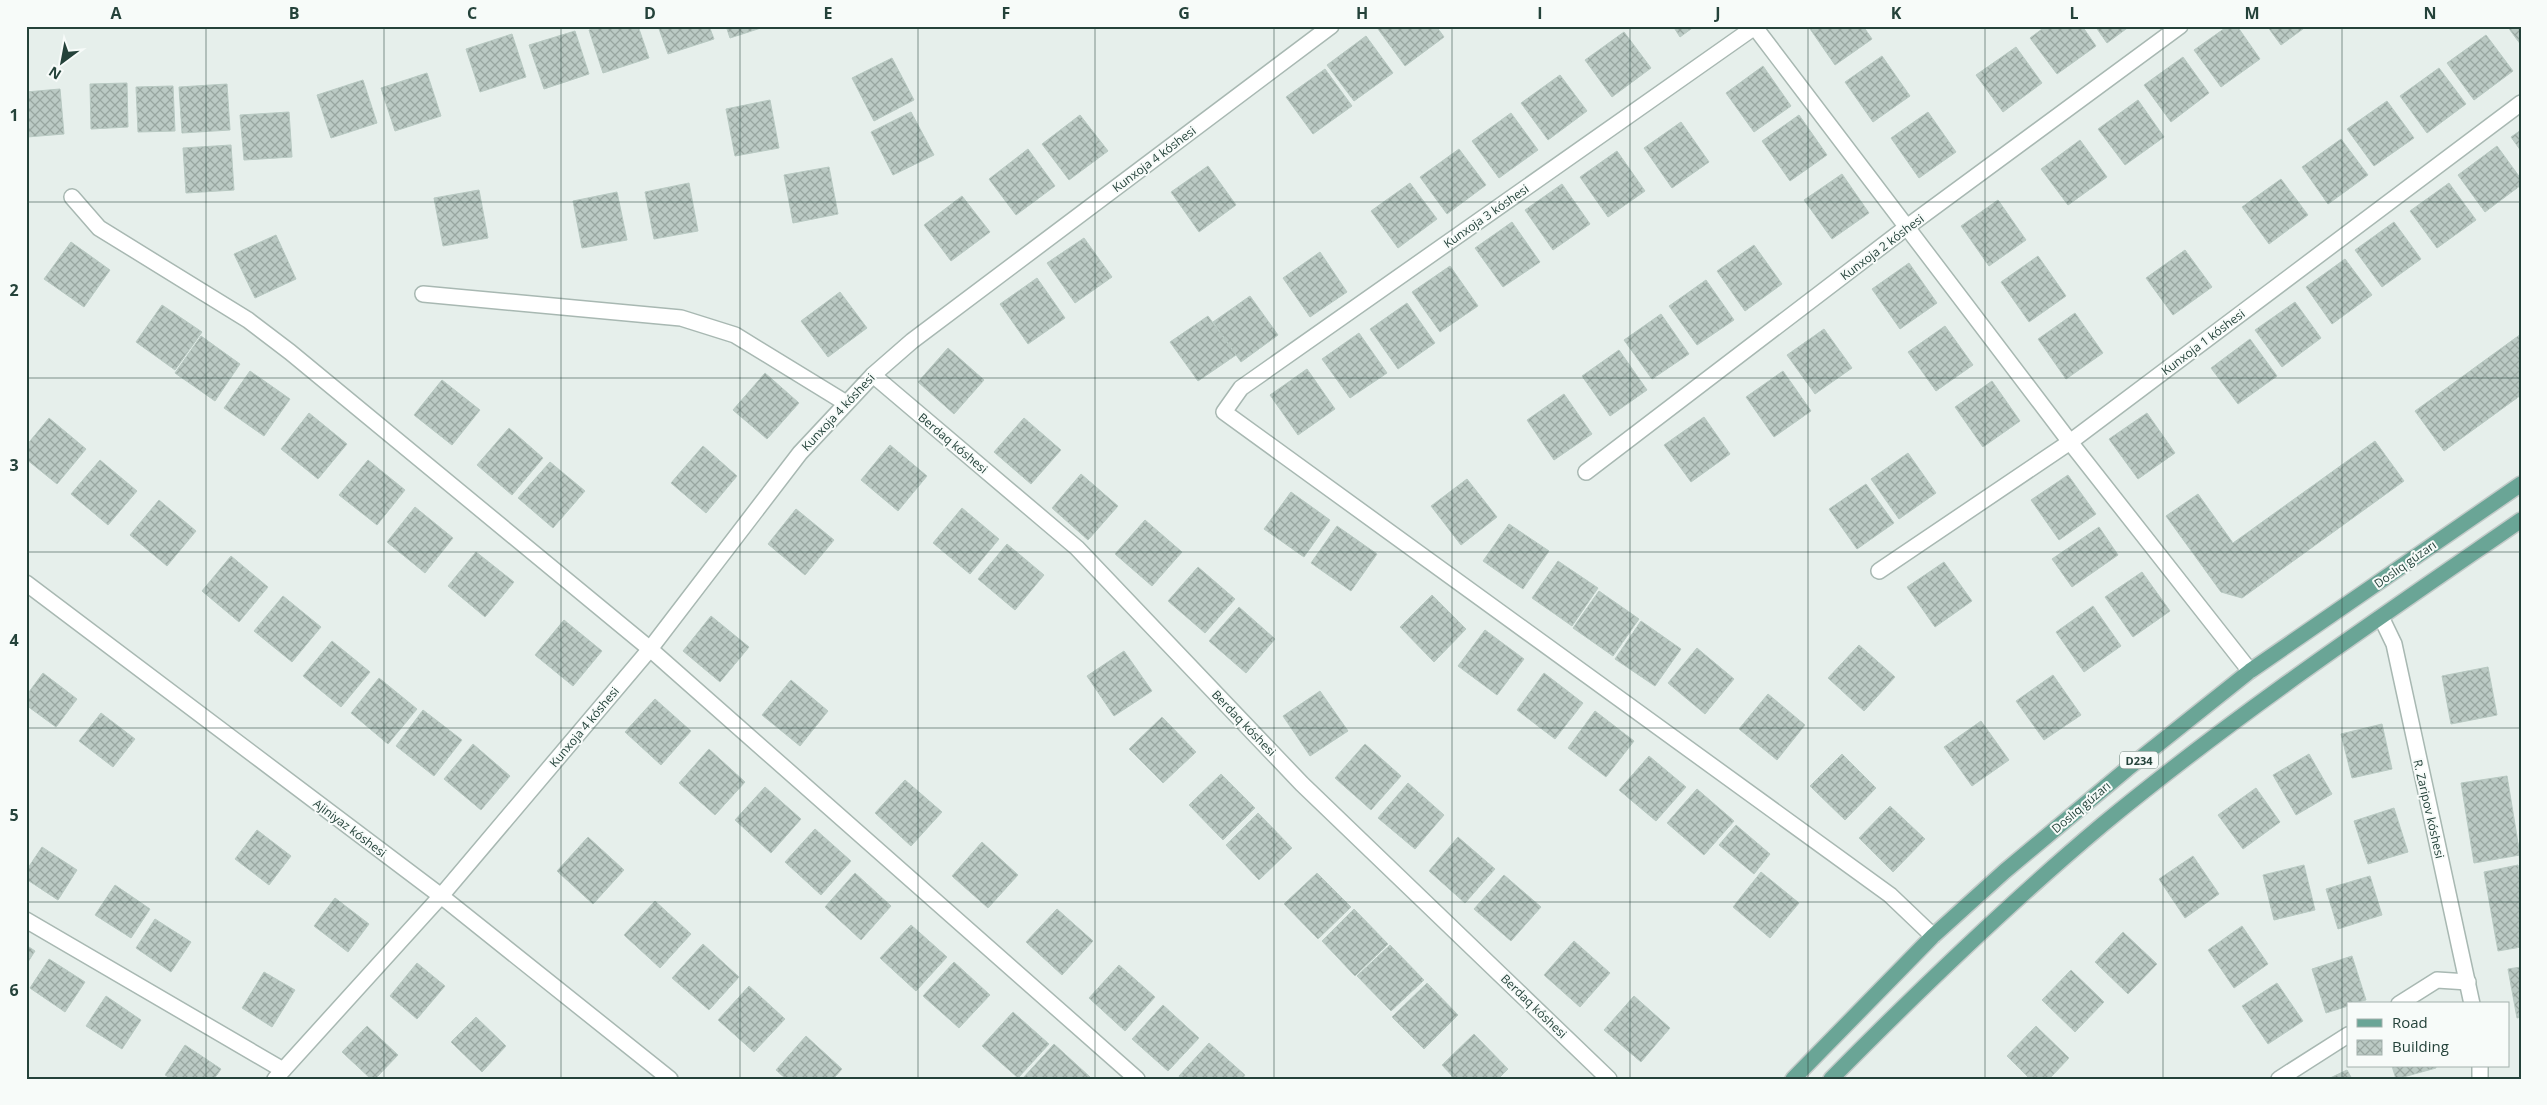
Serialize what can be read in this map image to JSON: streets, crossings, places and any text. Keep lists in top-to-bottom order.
{
  "streets": {
    "main road": ["Doslıq gúzarı", "D234"],
    "street": [
      "Kunxoja 4 kóshesi",
      "Kunxoja 3 kóshesi",
      "Kunxoja 2 kóshesi",
      "Kunxoja 1 kóshesi",
      "Berdaq kóshesi",
      "R. Zaripov kóshesi",
      "Ajiniyaz kóshesi"
    ]
  },
  "crossings": [
    ["Kunxoja 4 kóshesi", "Berdaq kóshesi"],
    ["Kunxoja 4 kóshesi", "Ajiniyaz kóshesi"],
    ["Kunxoja 3 kóshesi", "Doslıq gúzarı"],
    ["D234", "R. Zaripov kóshesi"]
  ],
  "legend": ["Road", "Building"],
  "north": "bottom left",
  "grid": {
    "columns": [
      "A",
      "B",
      "C",
      "D",
      "E",
      "F",
      "G",
      "H",
      "I",
      "J",
      "K",
      "L",
      "M",
      "N"
    ],
    "rows": [
      "1",
      "2",
      "3",
      "4",
      "5",
      "6"
    ]
  }
}
